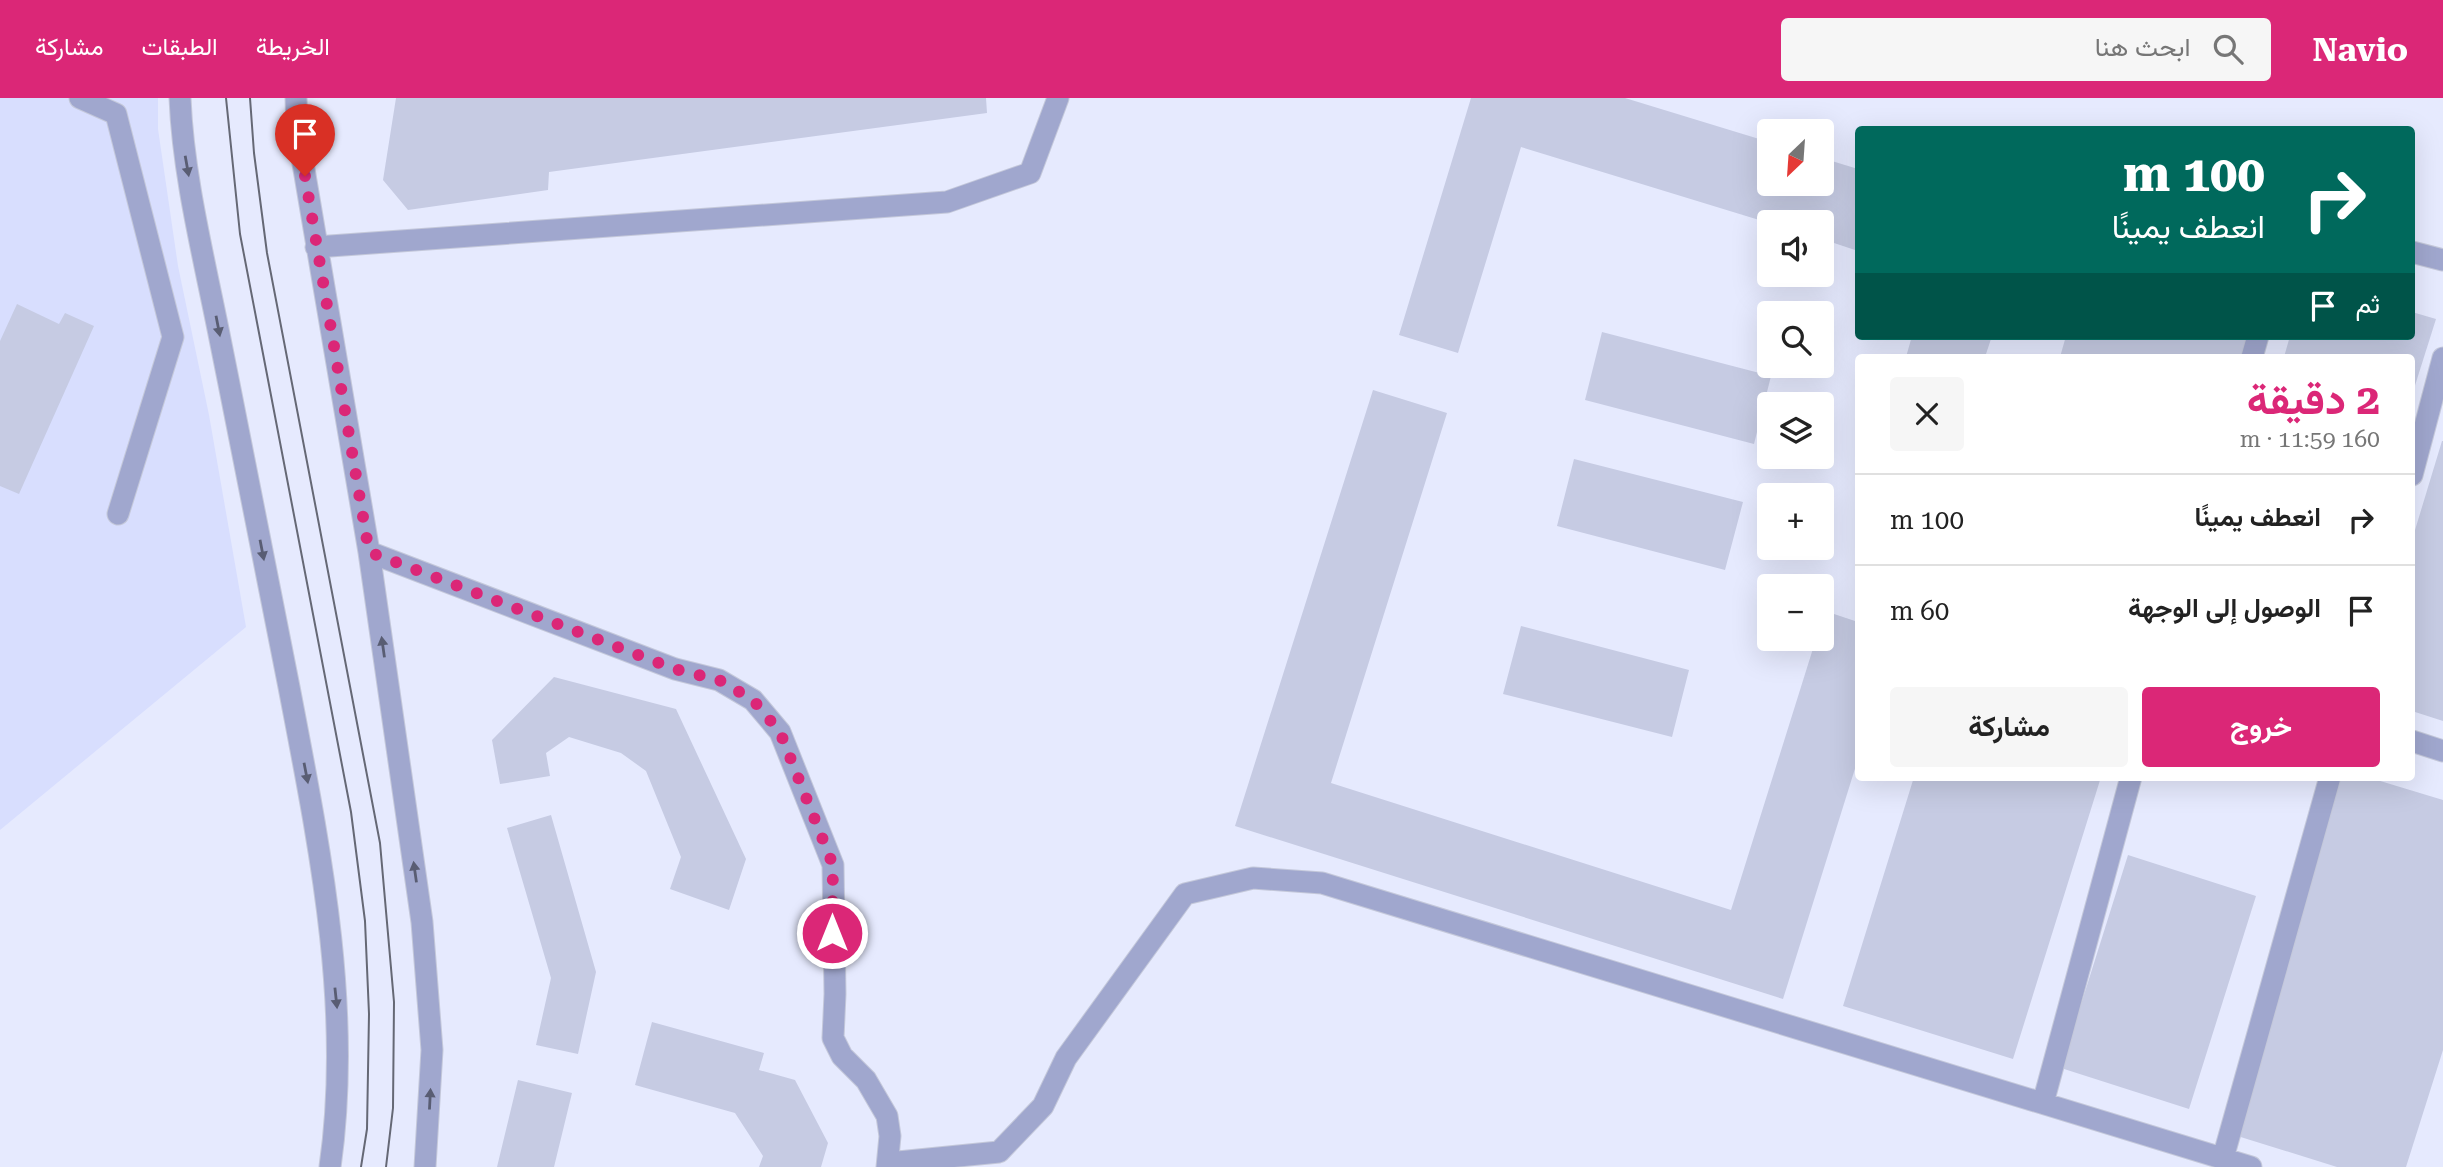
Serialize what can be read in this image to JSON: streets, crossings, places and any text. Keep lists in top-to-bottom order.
{
  "north": "bottom left",
  "page": {
    "header": "Navio",
    "search": "ابحث هنا",
    "nav": ["الخريطة", "الطبقات", "مشاركة"],
    "map_buttons": ["+", "−"],
    "turn": ["100 m", "انعطف يمينًا"],
    "then": "ثم",
    "heading": ["2 دقيقة", "160 m · 11:59"],
    "list": [
      {
        "name": "انعطف يمينًا",
        "value": "100 m"
      },
      {
        "name": "الوصول إلى الوجهة",
        "value": "60 m"
      }
    ],
    "buttons": ["خروج", "مشاركة"]
  }
}
